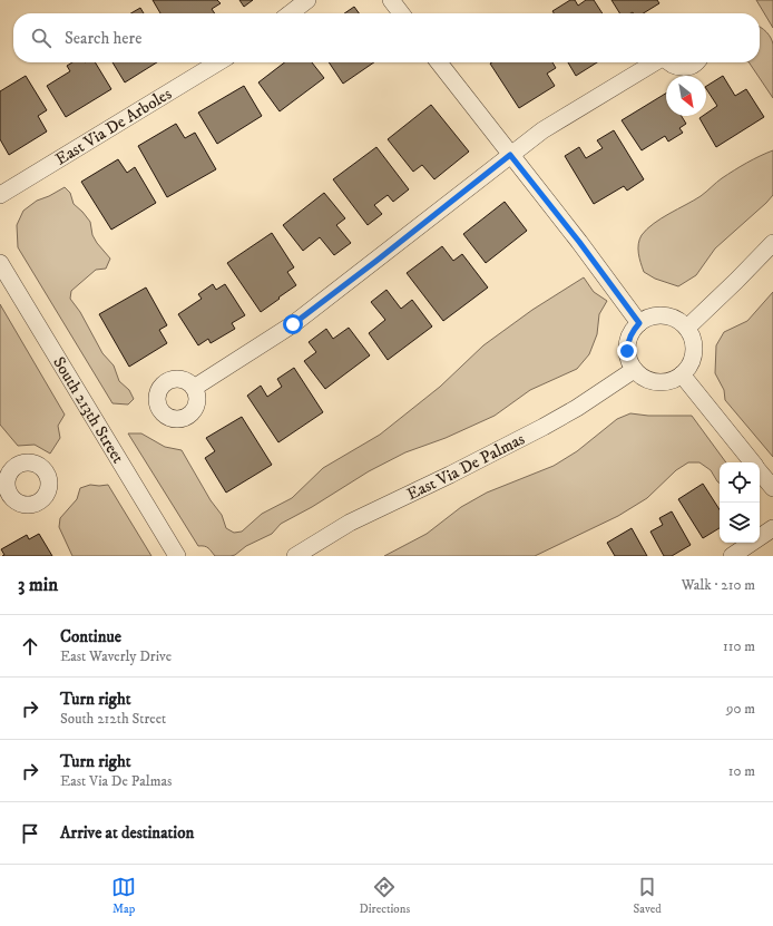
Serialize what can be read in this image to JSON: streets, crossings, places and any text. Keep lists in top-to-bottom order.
{
  "streets": {
    "street": ["East Via De Arboles", "South 213th Street", "East Via De Palmas"]
  },
  "north": "bottom right",
  "page": {
    "search": "Search here",
    "heading": ["3 min", "Walk · 210 m"],
    "list": [
      ["Continue", "East Waverly Drive", "110 m"],
      ["Turn right", "South 212th Street", "90 m"],
      ["Turn right", "East Via De Palmas", "10 m"],
      "Arrive at destination"
    ],
    "nav": ["Map", "Directions", "Saved"]
  }
}
